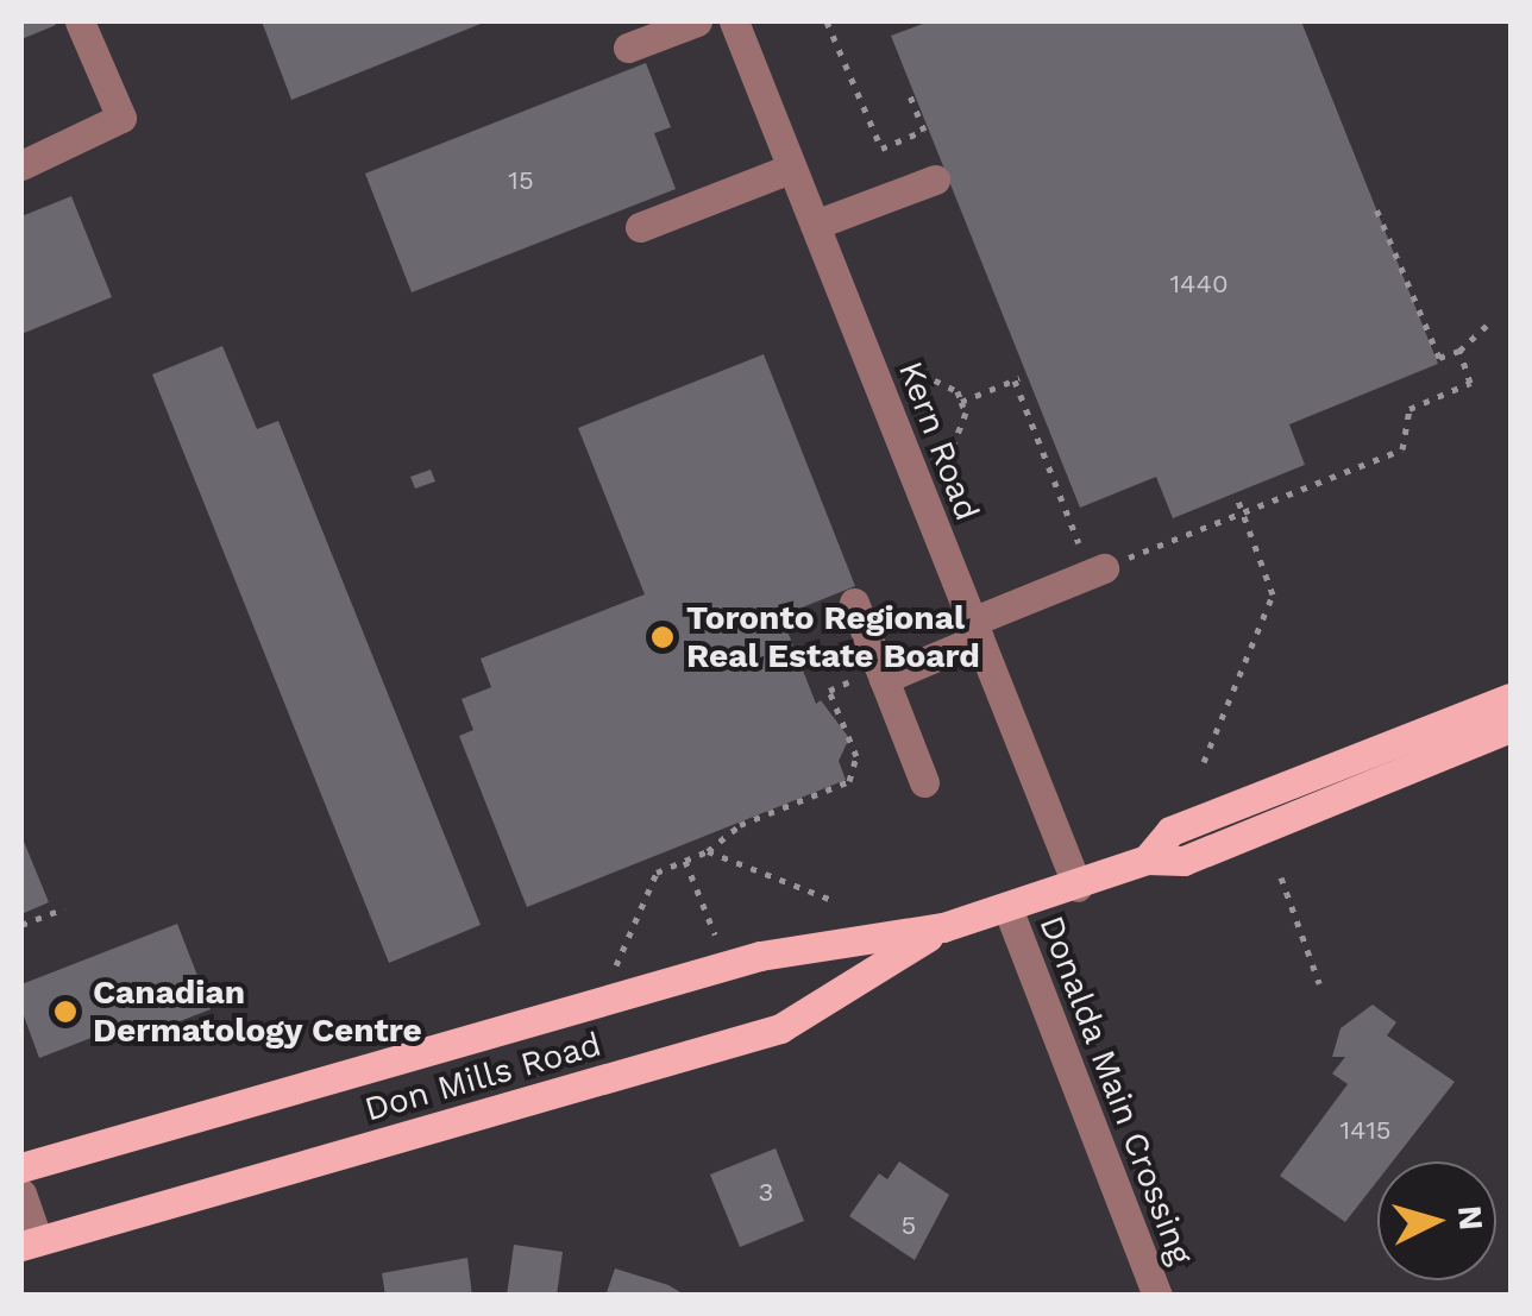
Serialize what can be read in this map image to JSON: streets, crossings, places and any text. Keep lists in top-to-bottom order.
{
  "streets": {
    "main road": ["Don Mills Road"],
    "street": ["Kern Road", "Donalda Main Crossing"]
  },
  "crossings": [
    ["Kern Road", "Don Mills Road"],
    ["Don Mills Road", "Donalda Main Crossing"]
  ],
  "places": ["Toronto Regional Real Estate Board", "Canadian Dermatology Centre"],
  "house_numbers": [
    "15",
    "1440",
    "1415",
    "3",
    "5"
  ],
  "north": "right"
}
